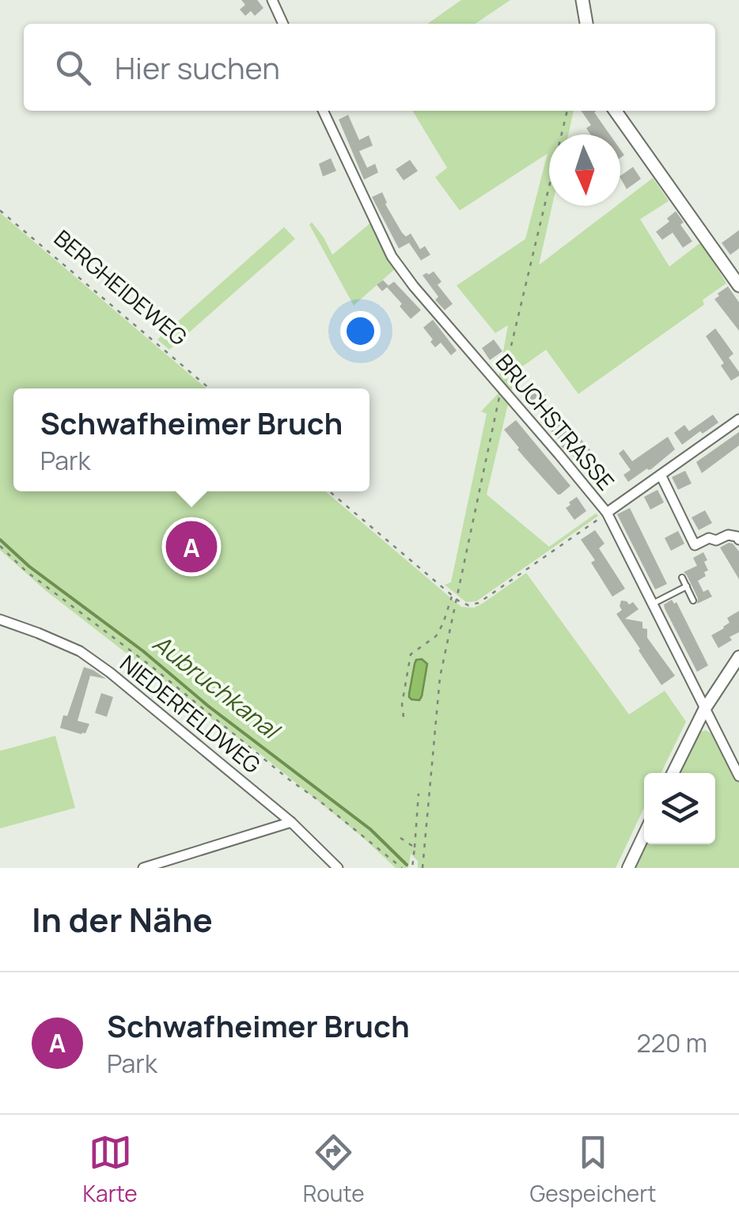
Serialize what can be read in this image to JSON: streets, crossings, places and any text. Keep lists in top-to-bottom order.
{
  "streets": {
    "street": ["BRUCHSTRASSE", "NIEDERFELDWEG"],
    "path": ["BERGHEIDEWEG"]
  },
  "water": ["Aubruchkanal"],
  "north": "bottom",
  "page": {
    "search": "Hier suchen",
    "popup": ["Schwafheimer Bruch", "Park"],
    "pins": "A",
    "heading": "In der Nähe",
    "list": [
      {
        "mark": "A",
        "name": "Schwafheimer Bruch",
        "note": "Park",
        "value": "220 m"
      }
    ],
    "nav": ["Karte", "Route", "Gespeichert"]
  }
}
